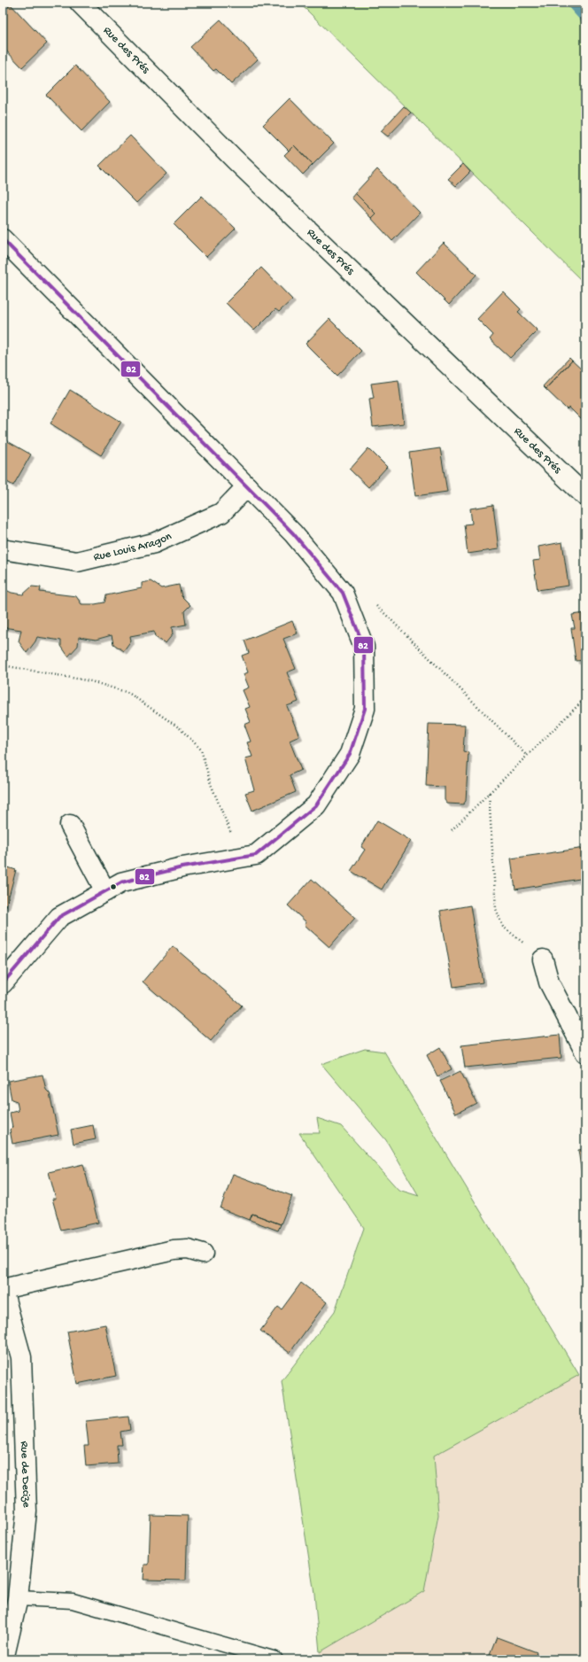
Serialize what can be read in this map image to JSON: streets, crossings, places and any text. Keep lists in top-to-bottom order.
{
  "streets": {
    "street": ["Rue des Prés", "Rue Louis Aragon", "Rue de Decize"]
  },
  "lines": ["transit line 82"]
}
